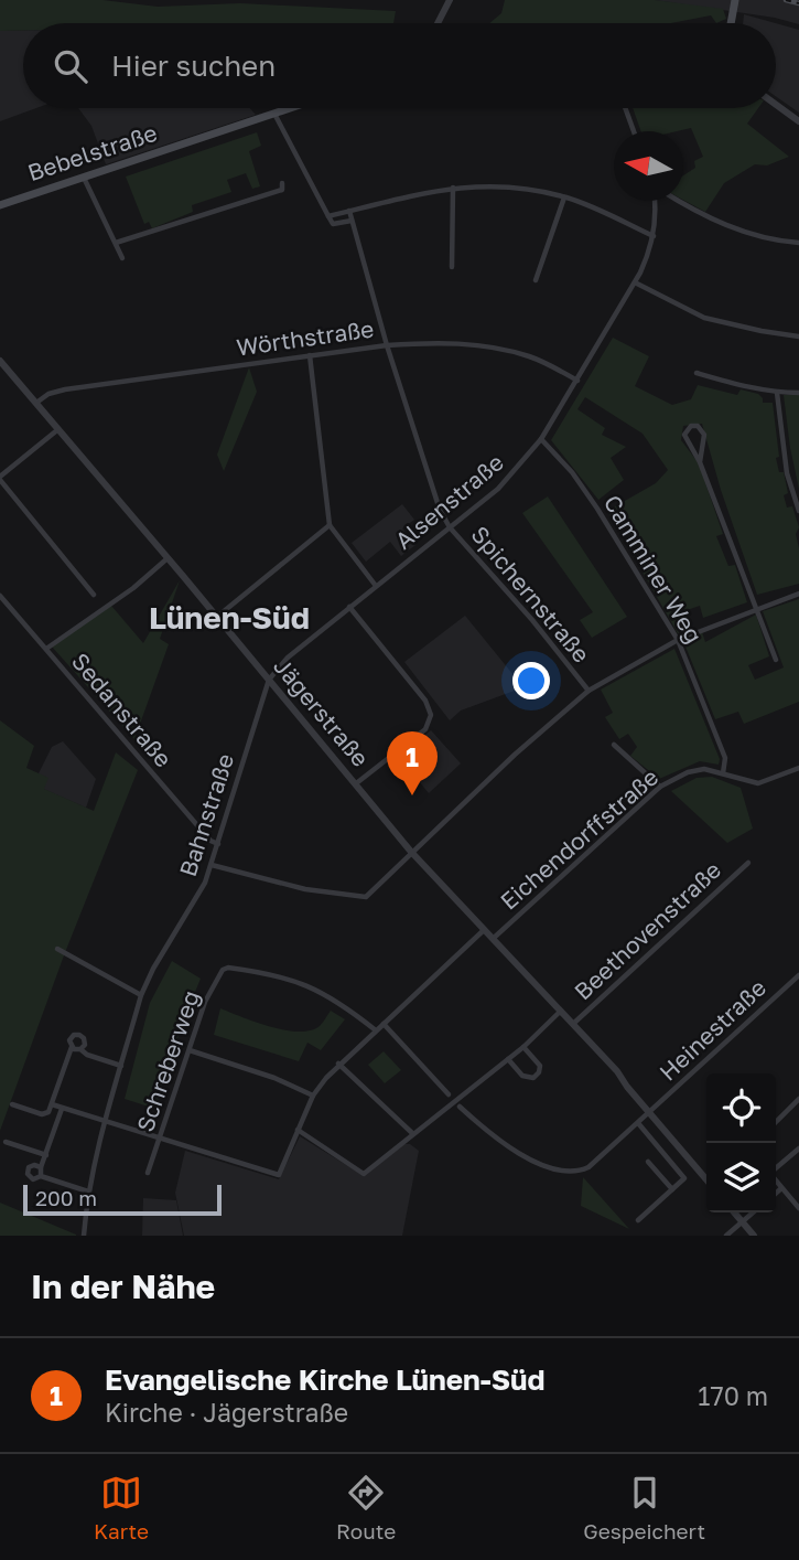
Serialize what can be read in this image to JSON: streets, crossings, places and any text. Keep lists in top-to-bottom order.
{
  "streets": {
    "main road": ["Bebelstraße"],
    "street": [
      "Wörthstraße",
      "Alsenstraße",
      "Camminer Weg",
      "Spichernstraße",
      "Sedanstraße",
      "Jägerstraße",
      "Bahnstraße",
      "Eichendorffstraße",
      "Beethovenstraße",
      "Heinestraße",
      "Schreberweg"
    ]
  },
  "crossings": [
    ["Wörthstraße", "Alsenstraße"],
    ["Wörthstraße", "Spichernstraße"],
    ["Wörthstraße", "Jägerstraße"],
    ["Alsenstraße", "Camminer Weg"],
    ["Alsenstraße", "Spichernstraße"],
    ["Alsenstraße", "Jägerstraße"],
    ["Alsenstraße", "Bahnstraße"],
    ["Camminer Weg", "Eichendorffstraße"],
    ["Sedanstraße", "Bahnstraße"],
    ["Jägerstraße", "Bahnstraße"],
    ["Jägerstraße", "Eichendorffstraße"],
    ["Jägerstraße", "Beethovenstraße"],
    ["Jägerstraße", "Heinestraße"]
  ],
  "districts": ["Lünen-Süd"],
  "scale_bar": "200 m",
  "north": "left",
  "page": {
    "search": "Hier suchen",
    "pins": "1",
    "scale": "200 m",
    "heading": "In der Nähe",
    "list": [
      {
        "mark": "1",
        "name": "Evangelische Kirche Lünen-Süd",
        "note": "Kirche · Jägerstraße",
        "value": "170 m"
      }
    ],
    "nav": ["Karte", "Route", "Gespeichert"]
  }
}
